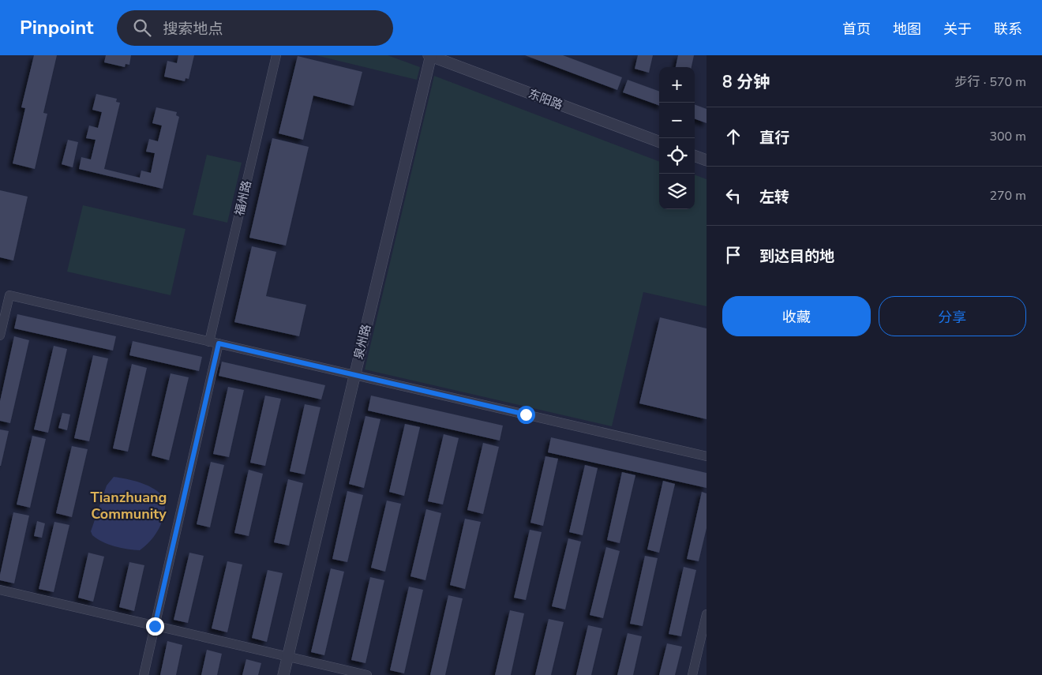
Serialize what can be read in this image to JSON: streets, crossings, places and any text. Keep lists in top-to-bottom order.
{
  "streets": {
    "street": ["东阳路", "福州路", "泉州路"]
  },
  "crossings": [
    ["东阳路", "泉州路"]
  ],
  "districts": ["Tianzhuang Community"],
  "page": {
    "header": "Pinpoint",
    "search": "搜索地点",
    "nav": [
      "首页",
      "地图",
      "关于",
      "联系"
    ],
    "heading": ["8 分钟", "步行 · 570 m"],
    "map_buttons": ["+", "−"],
    "list": [
      ["直行", "300 m"],
      ["左转", "270 m"],
      "到达目的地"
    ],
    "buttons": ["收藏", "分享"]
  }
}
